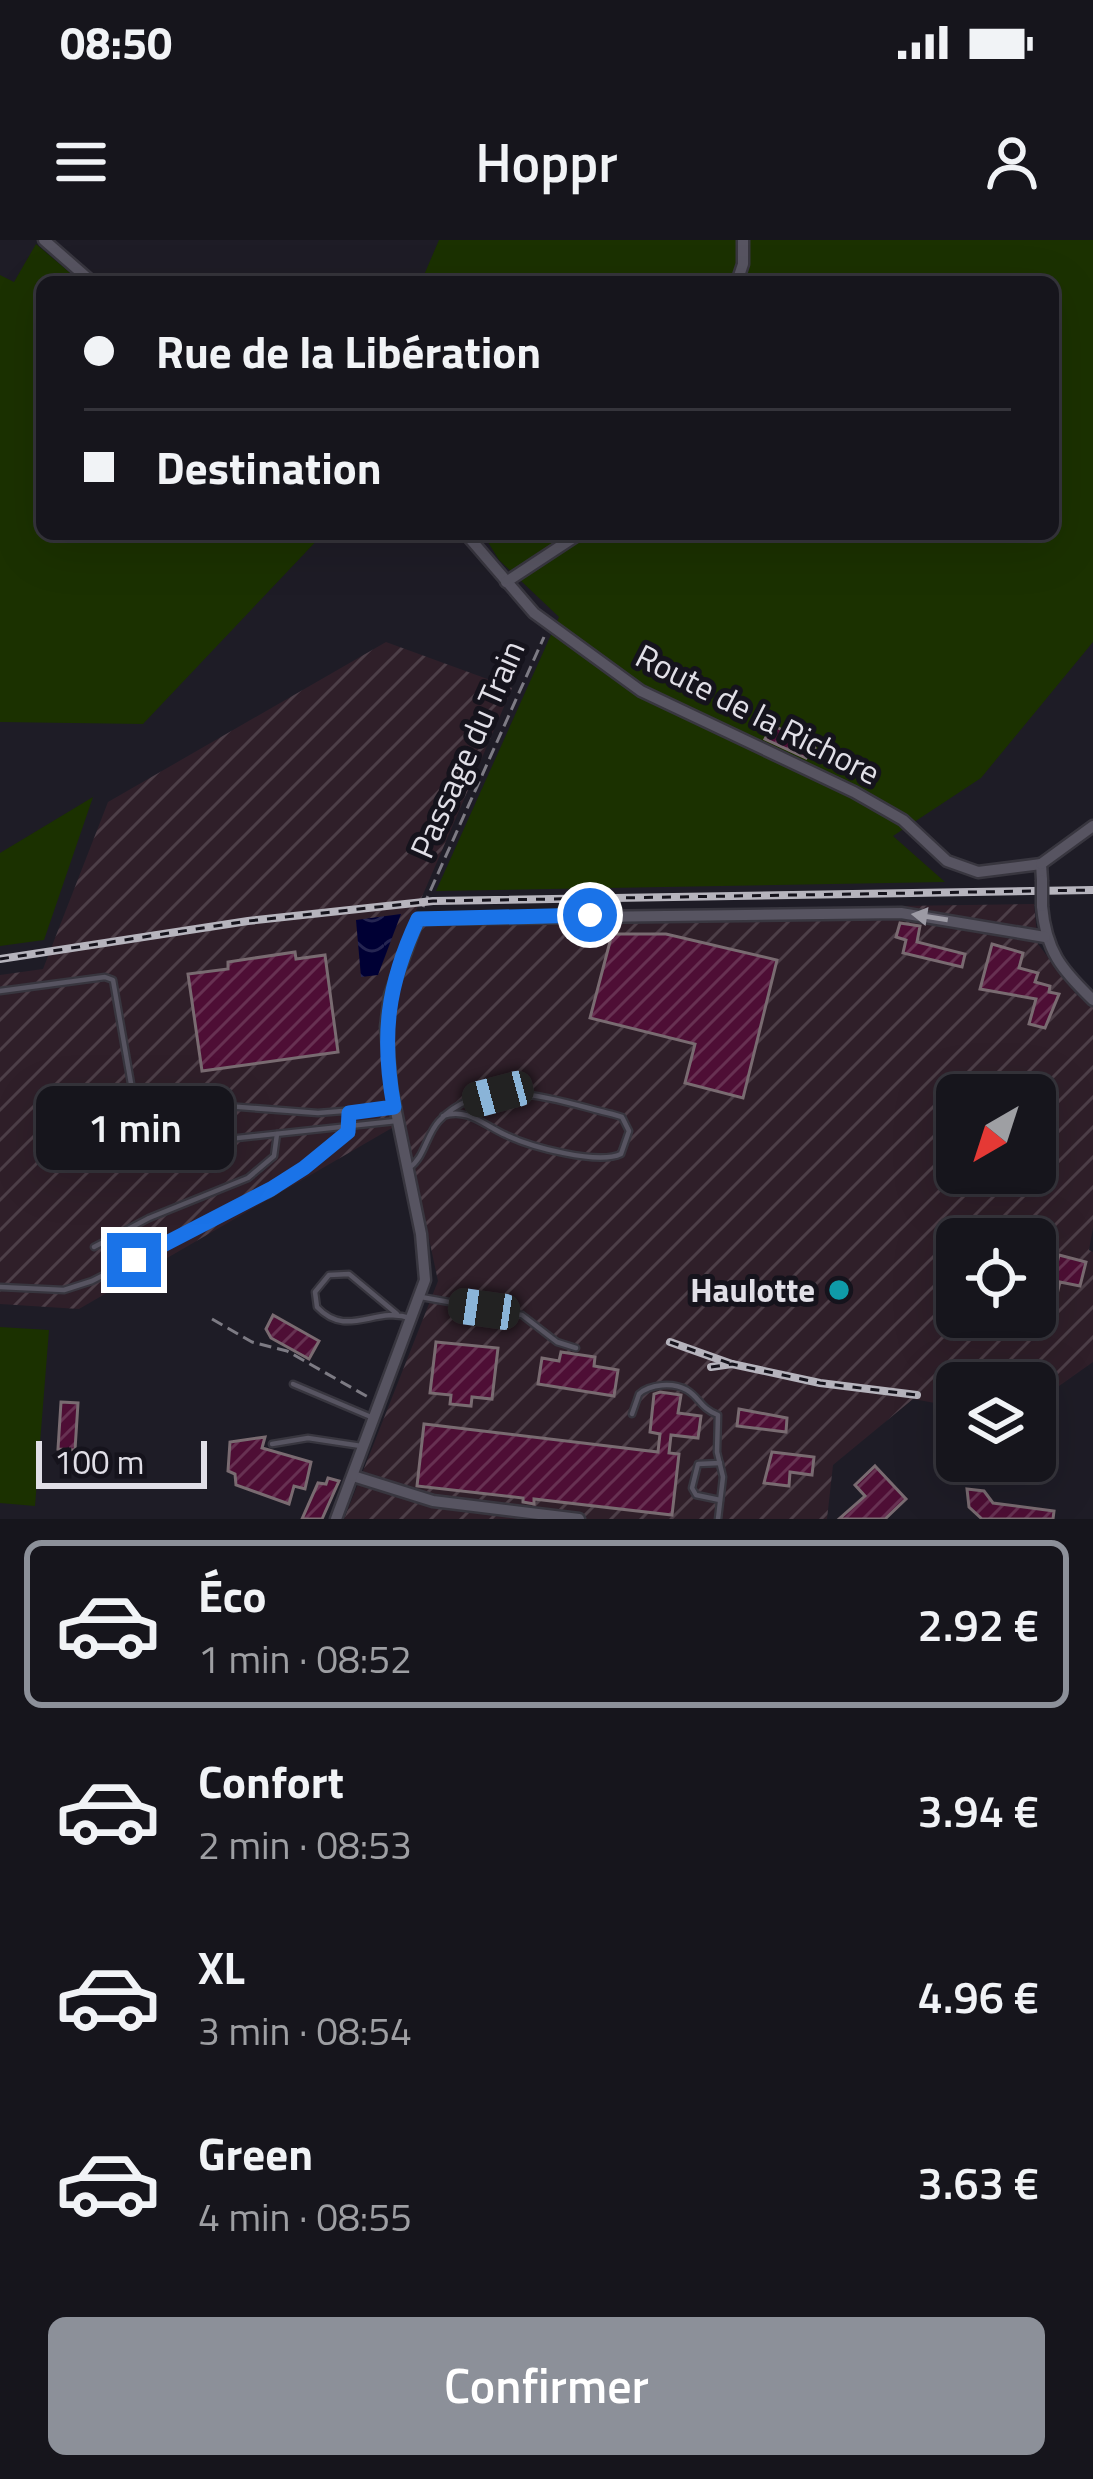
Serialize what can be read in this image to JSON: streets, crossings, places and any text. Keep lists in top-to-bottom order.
{
  "streets": {
    "street": ["Route de la Richore"],
    "path": ["Passage du Train"]
  },
  "crossings": [
    ["Route de la Richore", "Passage du Train"]
  ],
  "places": ["Haulotte"],
  "scale_bar": "100 m",
  "north": "bottom left",
  "page": {
    "status": "08:50",
    "header": "Hoppr",
    "banner": ["Rue de la Libération", "Destination"],
    "bubble": "1 min",
    "scale": "100 m",
    "list": [
      {
        "name": "Éco",
        "note": "1 min · 08:52",
        "value": "2.92 €"
      },
      {
        "name": "Confort",
        "note": "2 min · 08:53",
        "value": "3.94 €"
      },
      {
        "name": "XL",
        "note": "3 min · 08:54",
        "value": "4.96 €"
      },
      {
        "name": "Green",
        "note": "4 min · 08:55",
        "value": "3.63 €"
      }
    ],
    "buttons": "Confirmer"
  }
}
